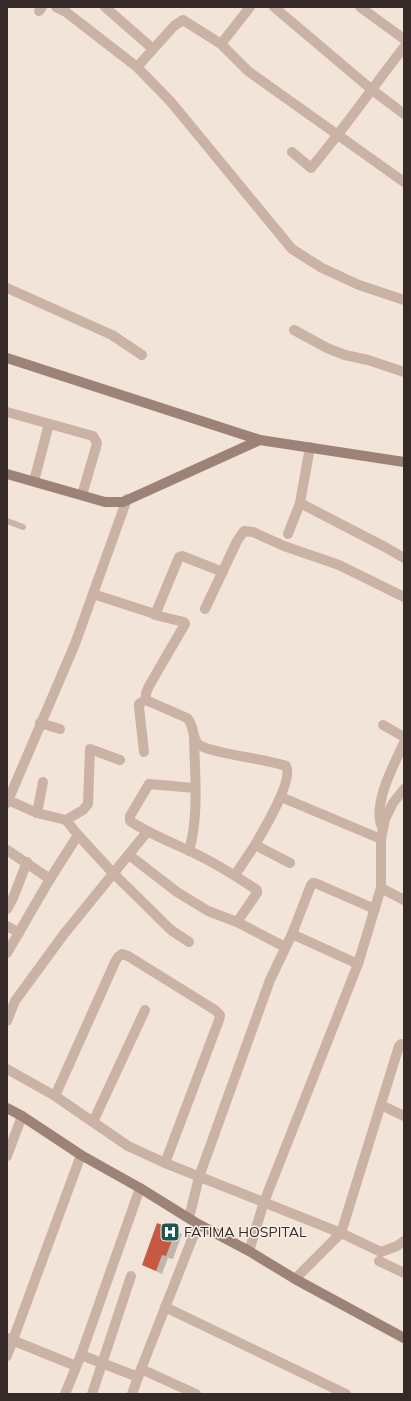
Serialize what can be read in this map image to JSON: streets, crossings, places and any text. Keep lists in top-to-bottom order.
{
  "places": {
    "hospital": ["FATIMA HOSPITAL"]
  }
}
